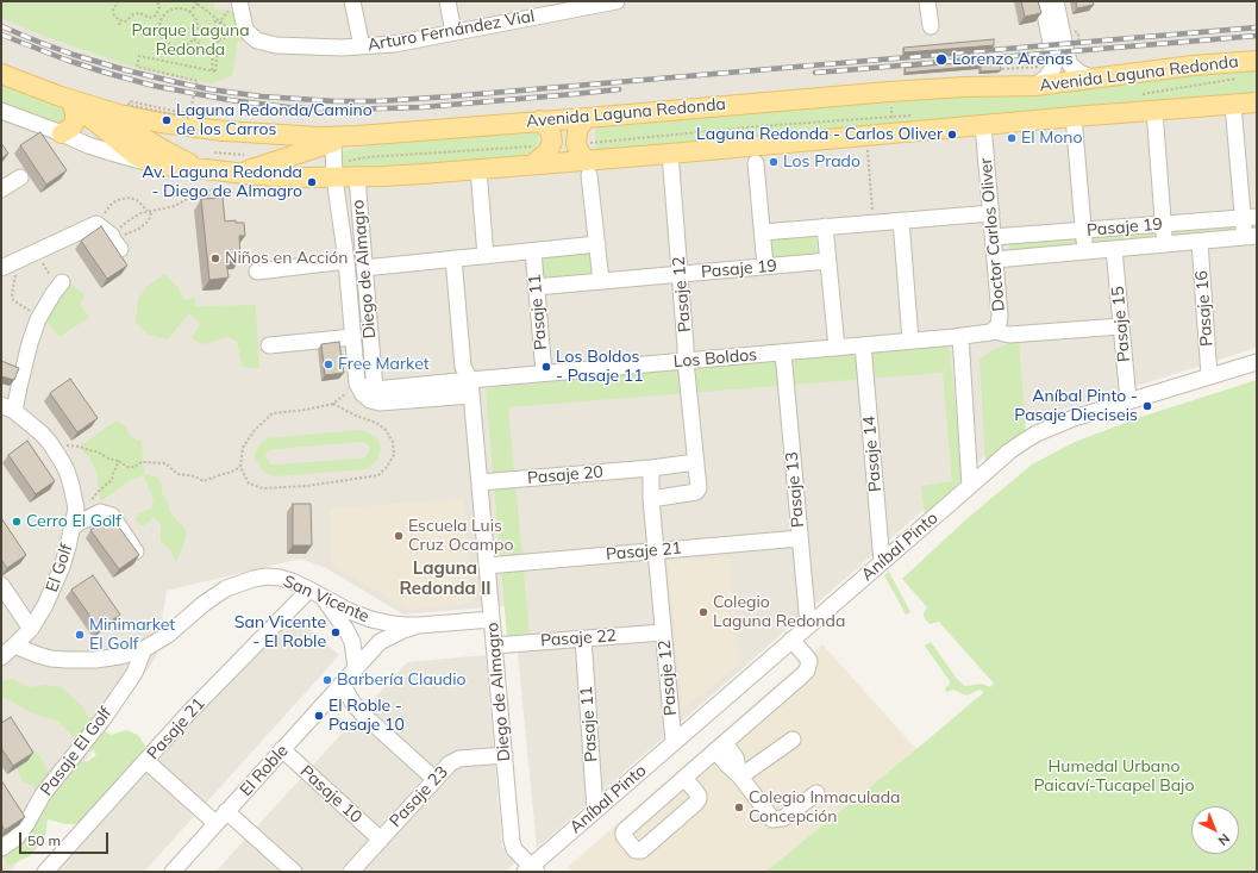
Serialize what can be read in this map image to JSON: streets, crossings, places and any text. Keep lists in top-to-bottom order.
{
  "streets": {
    "main road": ["Avenida Laguna Redonda"],
    "street": [
      "Arturo Fernández Vial",
      "Pasaje 19",
      "Doctor Carlos Oliver",
      "Diego de Almagro",
      "Pasaje 12",
      "Pasaje 16",
      "Pasaje 11",
      "Pasaje 15",
      "Los Boldos",
      "Pasaje 14",
      "Pasaje 20",
      "Pasaje 13",
      "Aníbal Pinto",
      "Pasaje 21",
      "El Golf",
      "San Vicente",
      "Pasaje 22",
      "Pasaje El Golf",
      "El Roble",
      "Pasaje 10",
      "Pasaje 23"
    ]
  },
  "crossings": [
    ["Avenida Laguna Redonda", "Doctor Carlos Oliver"],
    ["Avenida Laguna Redonda", "Diego de Almagro"],
    ["Avenida Laguna Redonda", "Pasaje 12"],
    ["Pasaje 19", "Doctor Carlos Oliver"],
    ["Pasaje 19", "Pasaje 12"],
    ["Pasaje 19", "Pasaje 16"],
    ["Pasaje 19", "Pasaje 11"],
    ["Pasaje 19", "Pasaje 15"],
    ["Doctor Carlos Oliver", "Los Boldos"],
    ["Diego de Almagro", "Los Boldos"],
    ["Diego de Almagro", "Pasaje 20"],
    ["Diego de Almagro", "Aníbal Pinto"],
    ["Diego de Almagro", "Pasaje 21"],
    ["Diego de Almagro", "San Vicente"],
    ["Diego de Almagro", "Pasaje 22"],
    ["Diego de Almagro", "Pasaje 23"],
    ["Pasaje 12", "Los Boldos"],
    ["Pasaje 12", "Pasaje 20"],
    ["Pasaje 12", "Aníbal Pinto"],
    ["Pasaje 12", "Pasaje 21"],
    ["Pasaje 12", "Pasaje 22"],
    ["Pasaje 16", "Aníbal Pinto"],
    ["Pasaje 11", "Los Boldos"],
    ["Pasaje 11", "Aníbal Pinto"],
    ["Pasaje 11", "Pasaje 22"],
    ["Pasaje 15", "Aníbal Pinto"],
    ["Los Boldos", "Pasaje 14"],
    ["Los Boldos", "Pasaje 13"],
    ["Pasaje 14", "Aníbal Pinto"],
    ["Pasaje 13", "Aníbal Pinto"],
    ["Pasaje 13", "Pasaje 21"],
    ["Pasaje 21", "San Vicente"],
    ["El Golf", "San Vicente"],
    ["San Vicente", "Pasaje El Golf"],
    ["San Vicente", "El Roble"],
    ["El Roble", "Pasaje 10"],
    ["Pasaje 10", "Pasaje 23"]
  ],
  "districts": ["Laguna Redonda II"],
  "parks": ["Parque Laguna Redonda", "Humedal Urbano Paicaví-Tucapel Bajo"],
  "places": [
    "Lorenzo Arenas",
    "Laguna Redonda/Camino de los Carros",
    "Laguna Redonda - Carlos Oliver",
    "El Mono",
    "Los Prado",
    "Av. Laguna Redonda - Diego de Almagro",
    "Niños en Acción",
    "Free Market",
    "Los Boldos - Pasaje 11",
    "Aníbal Pinto - Pasaje Dieciseis",
    "Cerro El Golf",
    "Escuela Luis Cruz Ocampo",
    "Colegio Laguna Redonda",
    "San Vicente - El Roble",
    "Minimarket El Golf",
    "Barbería Claudio",
    "El Roble - Pasaje 10",
    "Colegio Inmaculada Concepción"
  ],
  "scale_bar": "50 m",
  "north": "bottom right"
}
